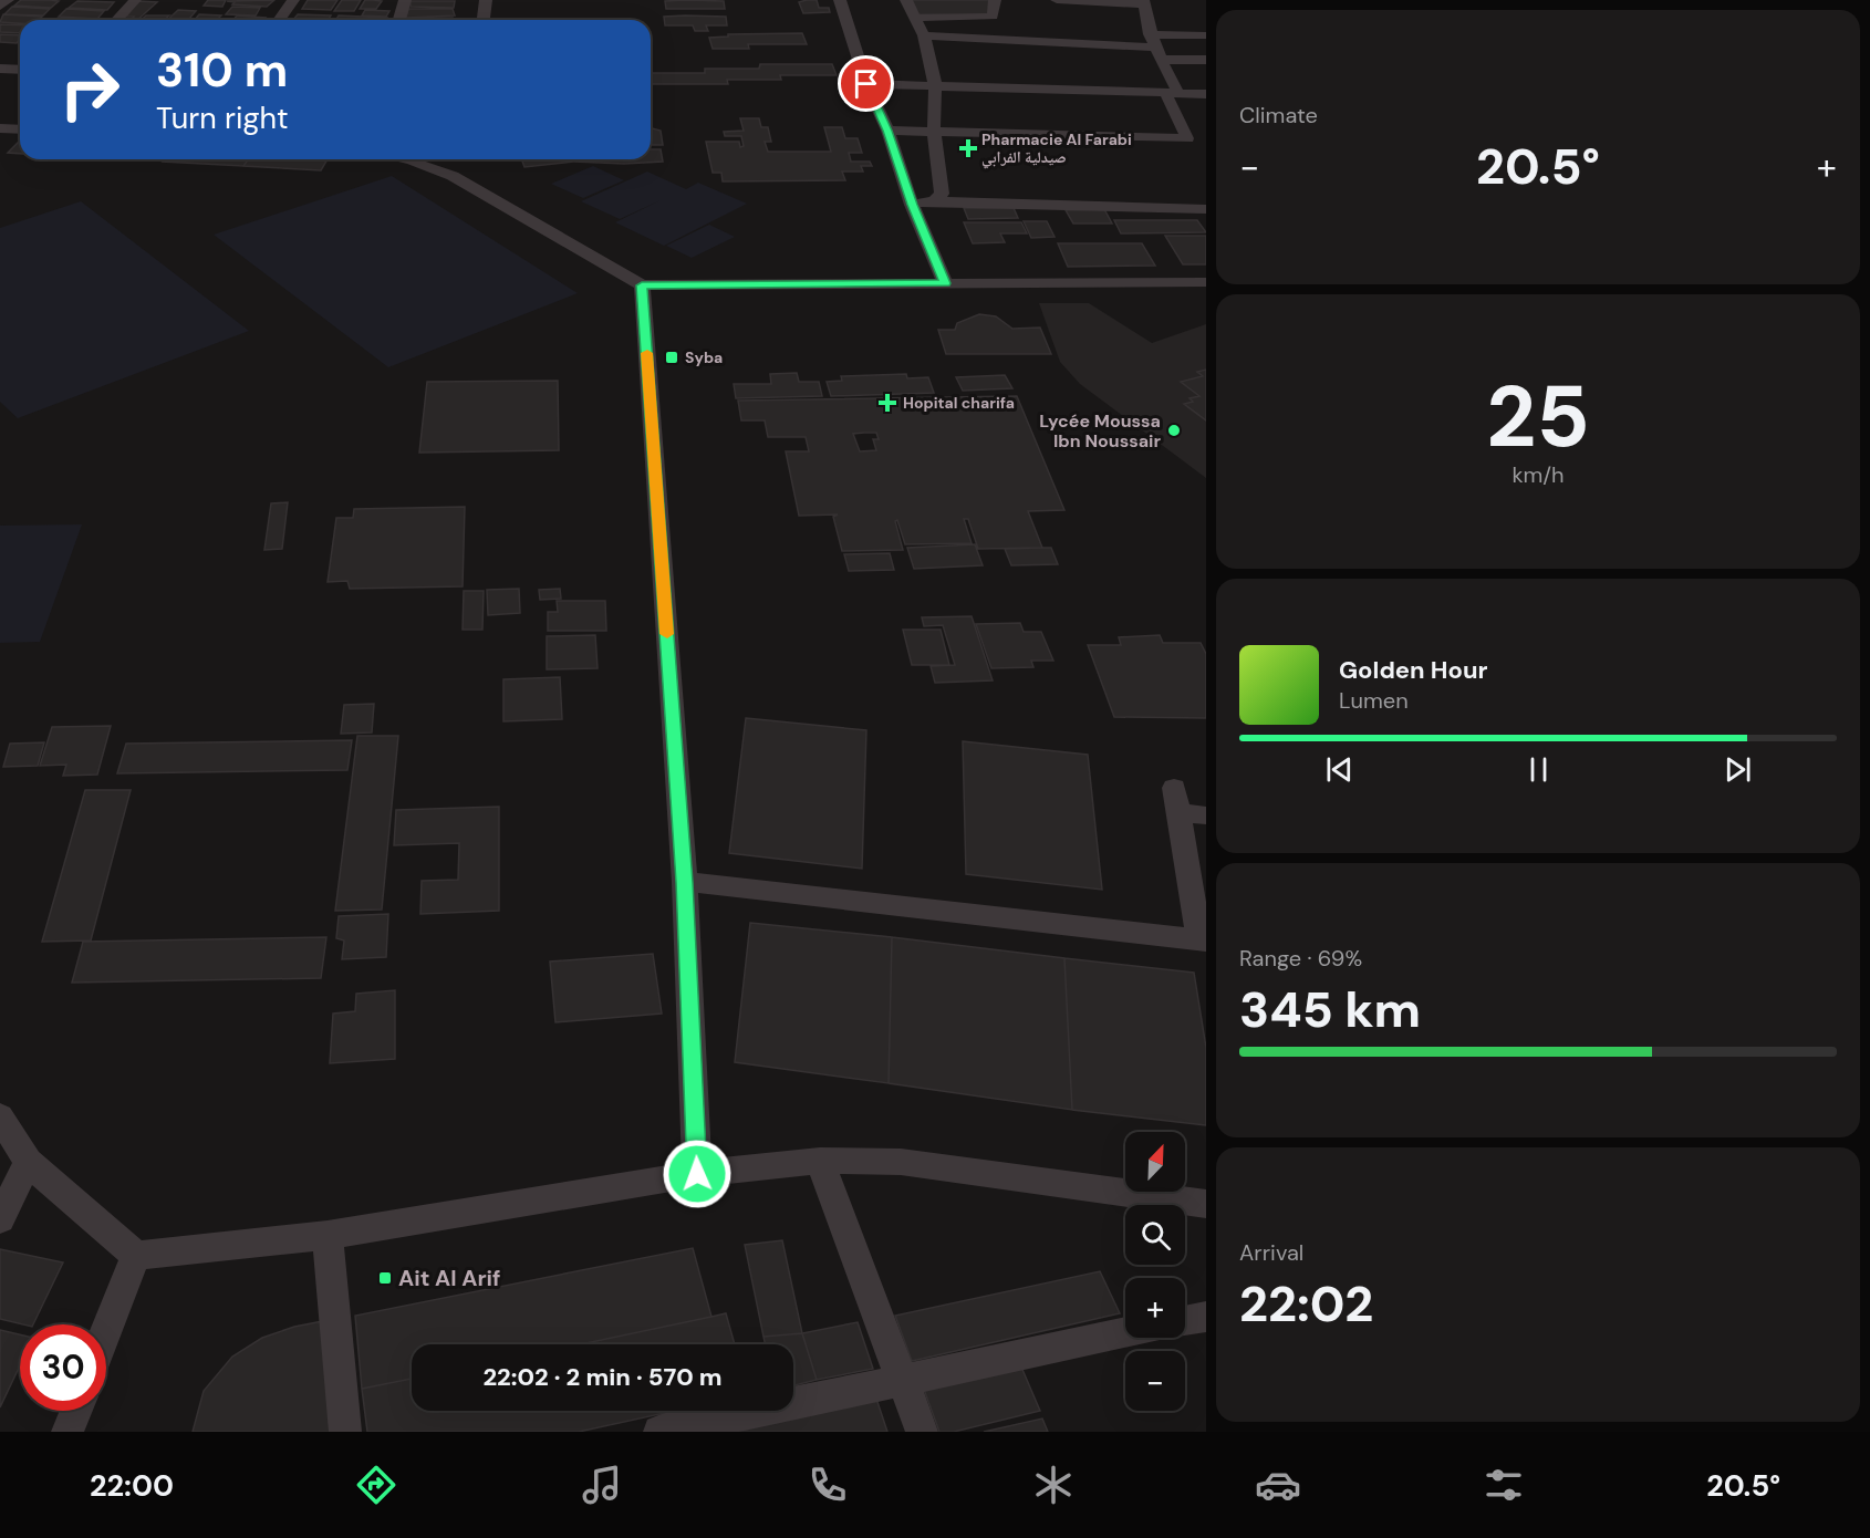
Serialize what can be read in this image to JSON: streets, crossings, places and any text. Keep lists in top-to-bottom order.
{
  "places": {
    "health": ["Pharmacie Al Farabi صيدلية الفرابي", "Hopital charifa"],
    "transit": ["Syba", "Ait Al Arif"],
    "other": ["Lycée Moussa Ibn Noussair"]
  },
  "north": "top right",
  "page": {
    "tile": [
      "Climate",
      ["25", "km/h"],
      ["Range · 69%", "345 km"],
      ["Arrival", "22:02"]
    ],
    "turn": ["310 m", "Turn right"],
    "heat": ["−", "20.5°", "+"],
    "song": ["Golden Hour", "Lumen"],
    "map_buttons": ["+", "−"],
    "limit": "30",
    "trip": "22:02 · 2 min · 570 m",
    "tabs": ["22:00", "20.5°"]
  }
}
